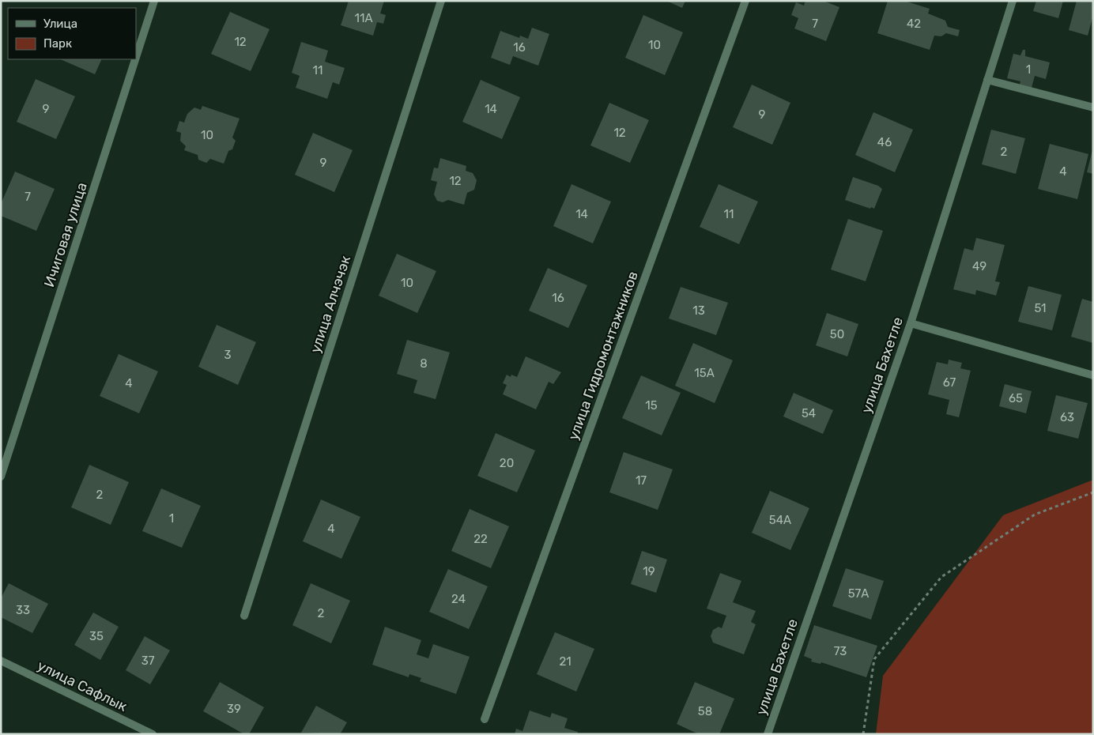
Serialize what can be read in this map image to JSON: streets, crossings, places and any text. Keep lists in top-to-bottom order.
{
  "streets": {
    "street": [
      "Ичиговая улица",
      "улица Алчэчэк",
      "улица Гидромонтажников",
      "улица Бахетле",
      "улица Сафлык"
    ]
  },
  "house_numbers": [
    "11А",
    "7",
    "42",
    "12",
    "10",
    "16",
    "1",
    "11",
    "9",
    "14",
    "9",
    "12",
    "10",
    "46",
    "2",
    "9",
    "4",
    "12",
    "7",
    "14",
    "11",
    "49",
    "10",
    "16",
    "51",
    "13",
    "50",
    "3",
    "8",
    "15А",
    "67",
    "4",
    "65",
    "15",
    "54",
    "63",
    "20",
    "17",
    "2",
    "1",
    "54А",
    "4",
    "22",
    "19",
    "57А",
    "24",
    "33",
    "2",
    "35",
    "73",
    "37",
    "21",
    "39",
    "58"
  ],
  "legend": ["Улица", "Парк"]
}
